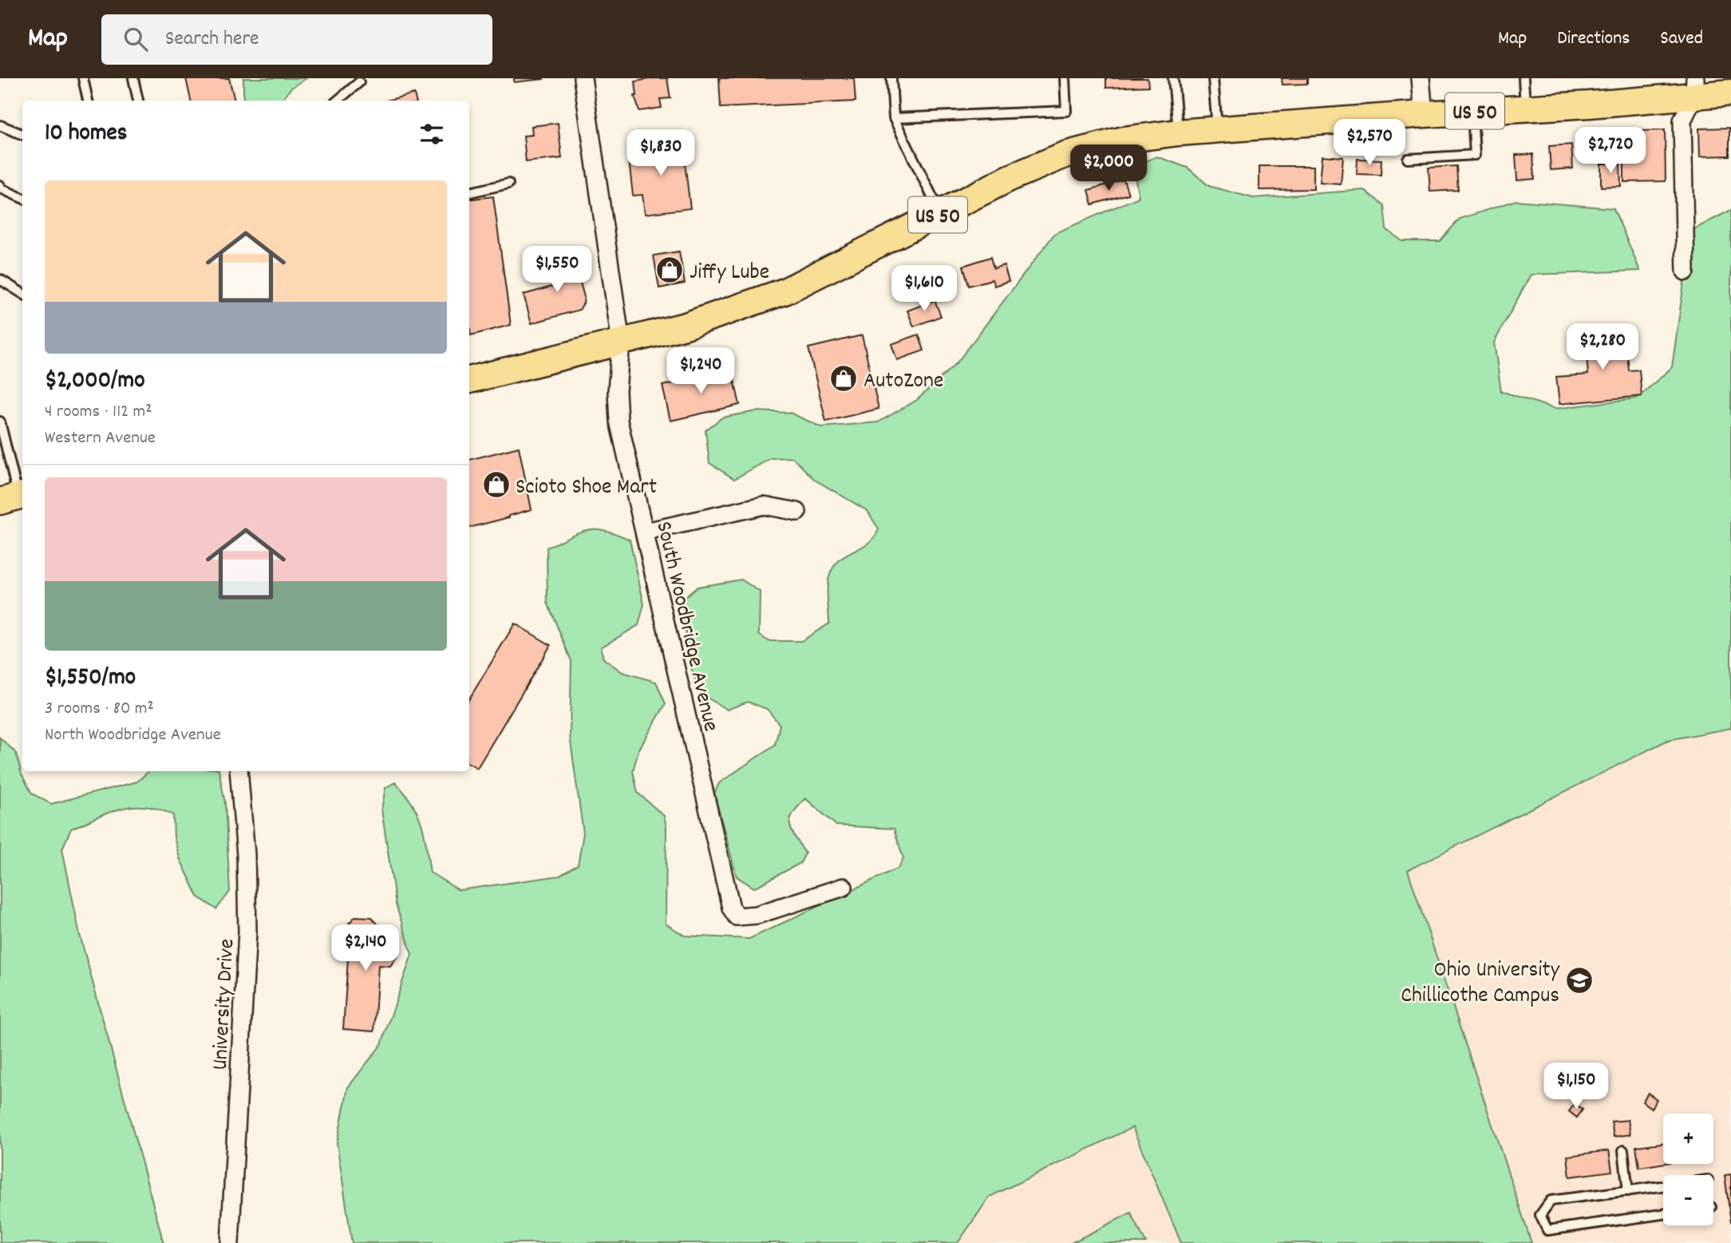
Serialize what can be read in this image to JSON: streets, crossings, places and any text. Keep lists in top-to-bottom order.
{
  "streets": {
    "main road": ["US 50"],
    "street": ["South Woodbridge Avenue", "University Drive"]
  },
  "crossings": [
    ["US 50", "South Woodbridge Avenue"]
  ],
  "places": {
    "shop": ["Jiffy Lube", "AutoZone", "Scioto Shoe Mart"],
    "school or university": ["Ohio University Chillicothe Campus"]
  },
  "page": {
    "header": "Map",
    "search": "Search here",
    "nav": ["Map", "Directions", "Saved"],
    "heading": "10 homes",
    "price": [
      "$2,570",
      "$2,720",
      "$1,830",
      "$2,000",
      "$1,550",
      "$1,610",
      "$2,280",
      "$1,240",
      "$2,140",
      "$1,150"
    ],
    "list": [
      {
        "name": "$2,000/mo",
        "note": "4 rooms · 112 m² · Western Avenue"
      },
      {
        "name": "$1,550/mo",
        "note": "3 rooms · 80 m² · North Woodbridge Avenue"
      }
    ],
    "map_buttons": ["+", "−"]
  }
}
